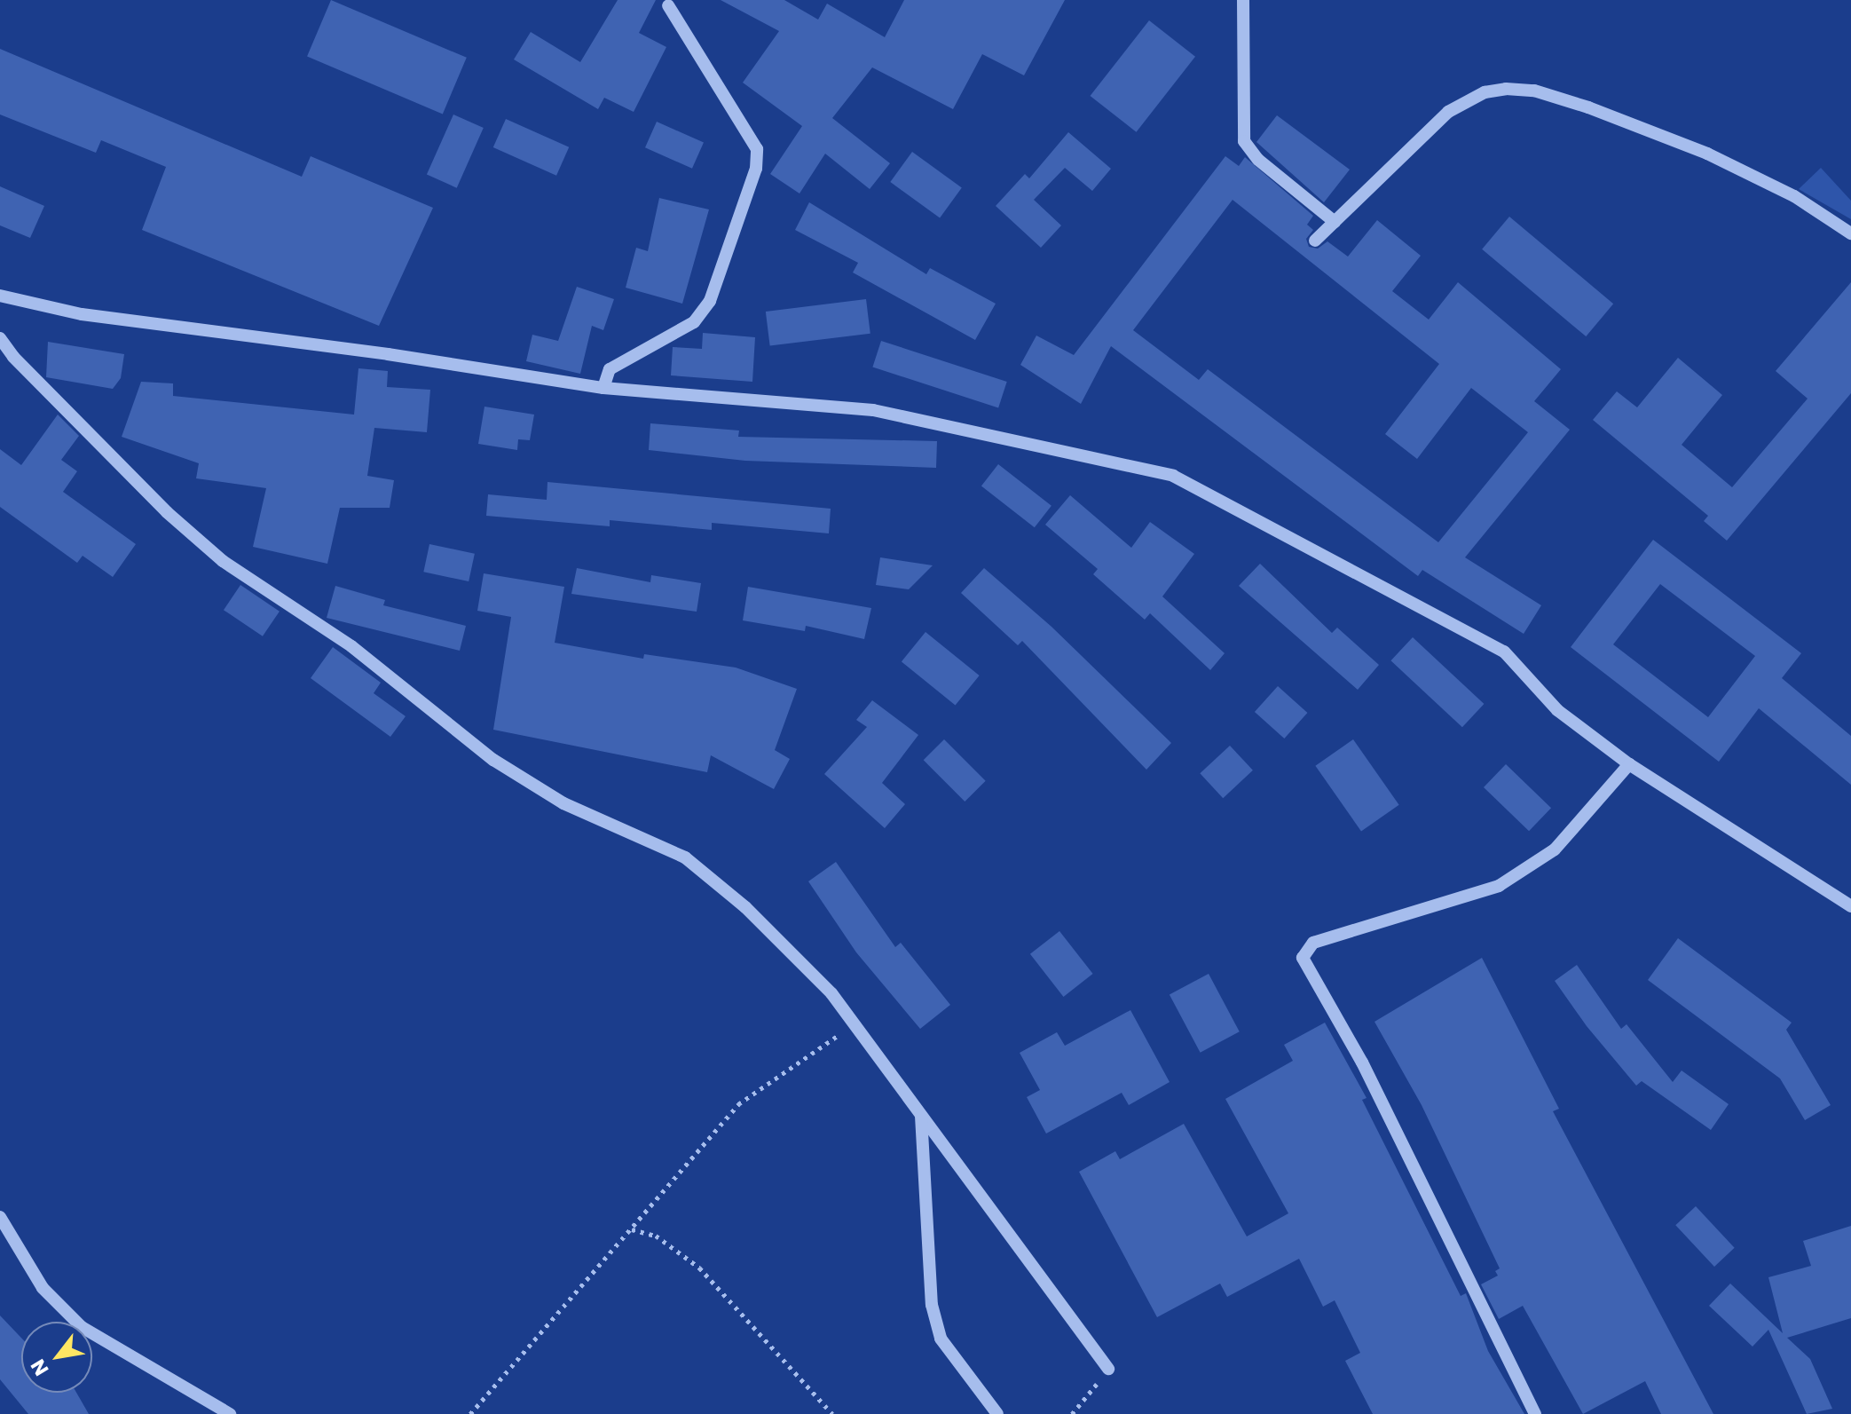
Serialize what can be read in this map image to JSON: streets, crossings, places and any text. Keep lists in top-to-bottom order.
{
  "north": "bottom left"
}
